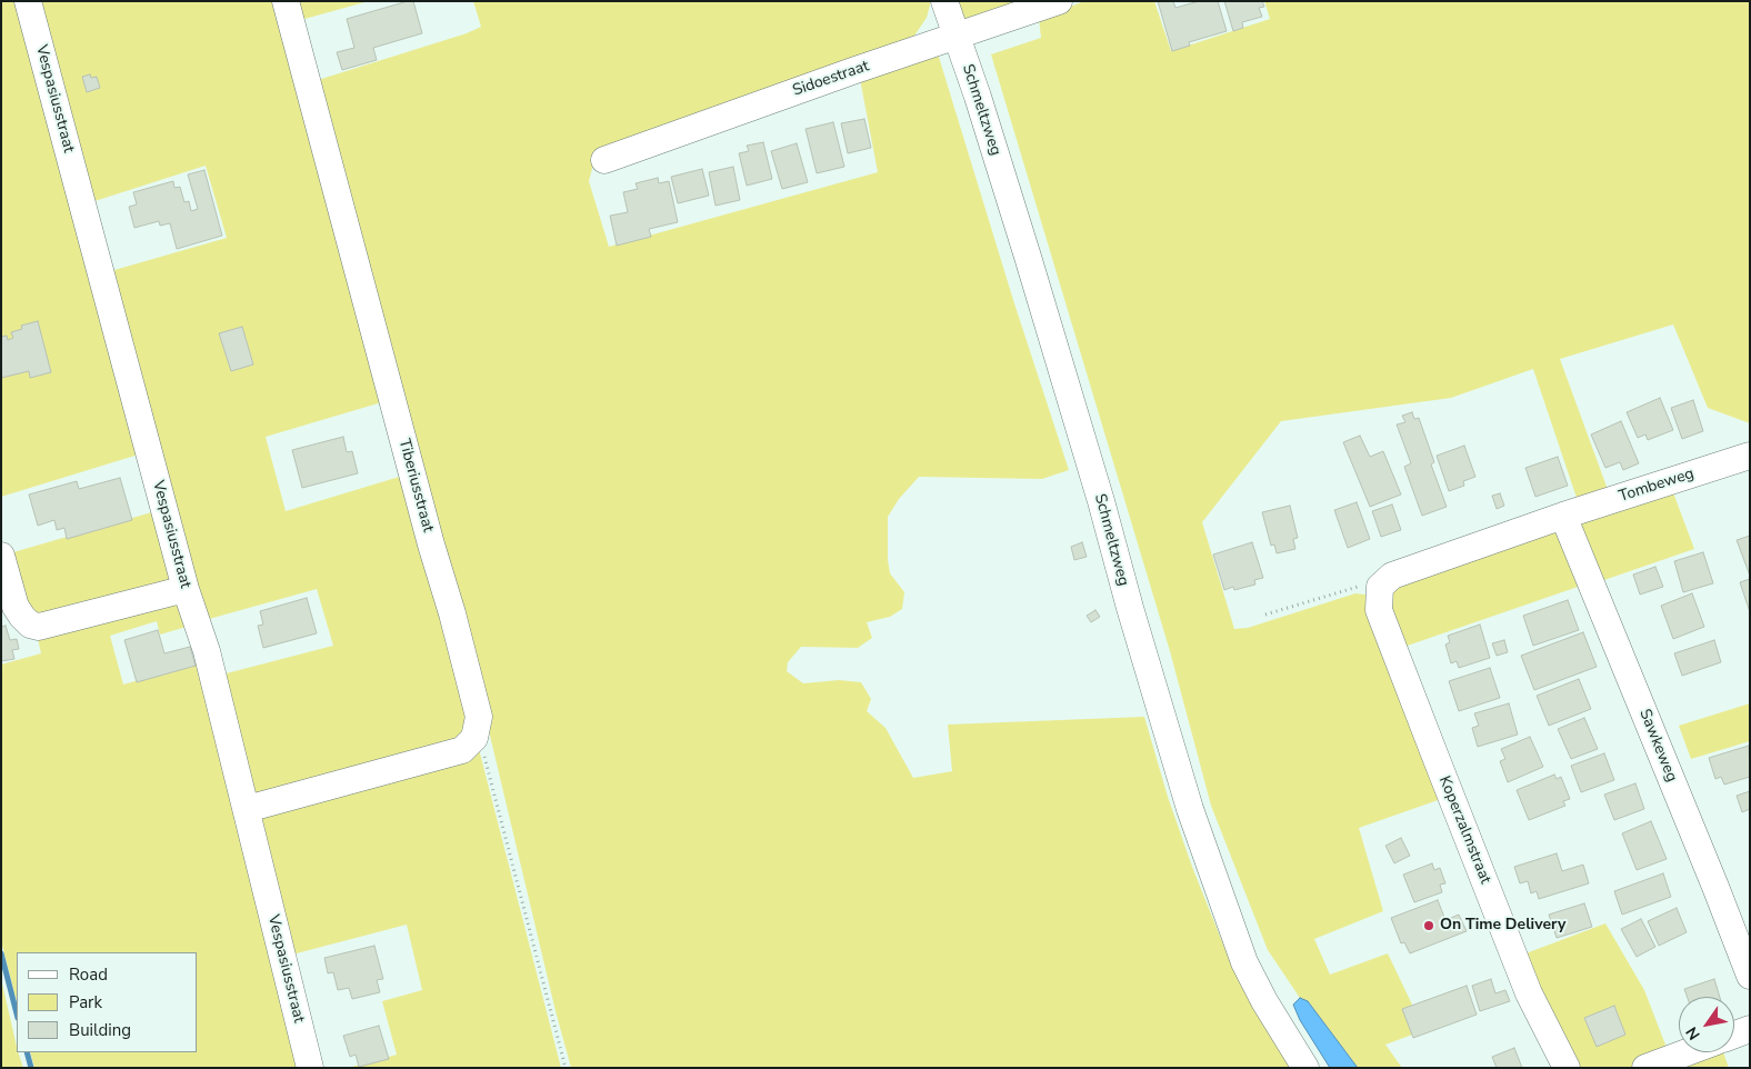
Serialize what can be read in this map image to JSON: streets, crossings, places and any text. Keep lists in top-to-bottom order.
{
  "streets": {
    "street": [
      "Sidoestraat",
      "Vespasiusstraat",
      "Schmeltzweg",
      "Tiberiusstraat",
      "Tombeweg",
      "Sawkeweg",
      "Koperzalmstraat"
    ]
  },
  "crossings": [
    ["Sidoestraat", "Schmeltzweg"],
    ["Tombeweg", "Sawkeweg"],
    ["Tombeweg", "Koperzalmstraat"]
  ],
  "places": ["On Time Delivery"],
  "legend": ["Road", "Park", "Building"],
  "north": "bottom left"
}
